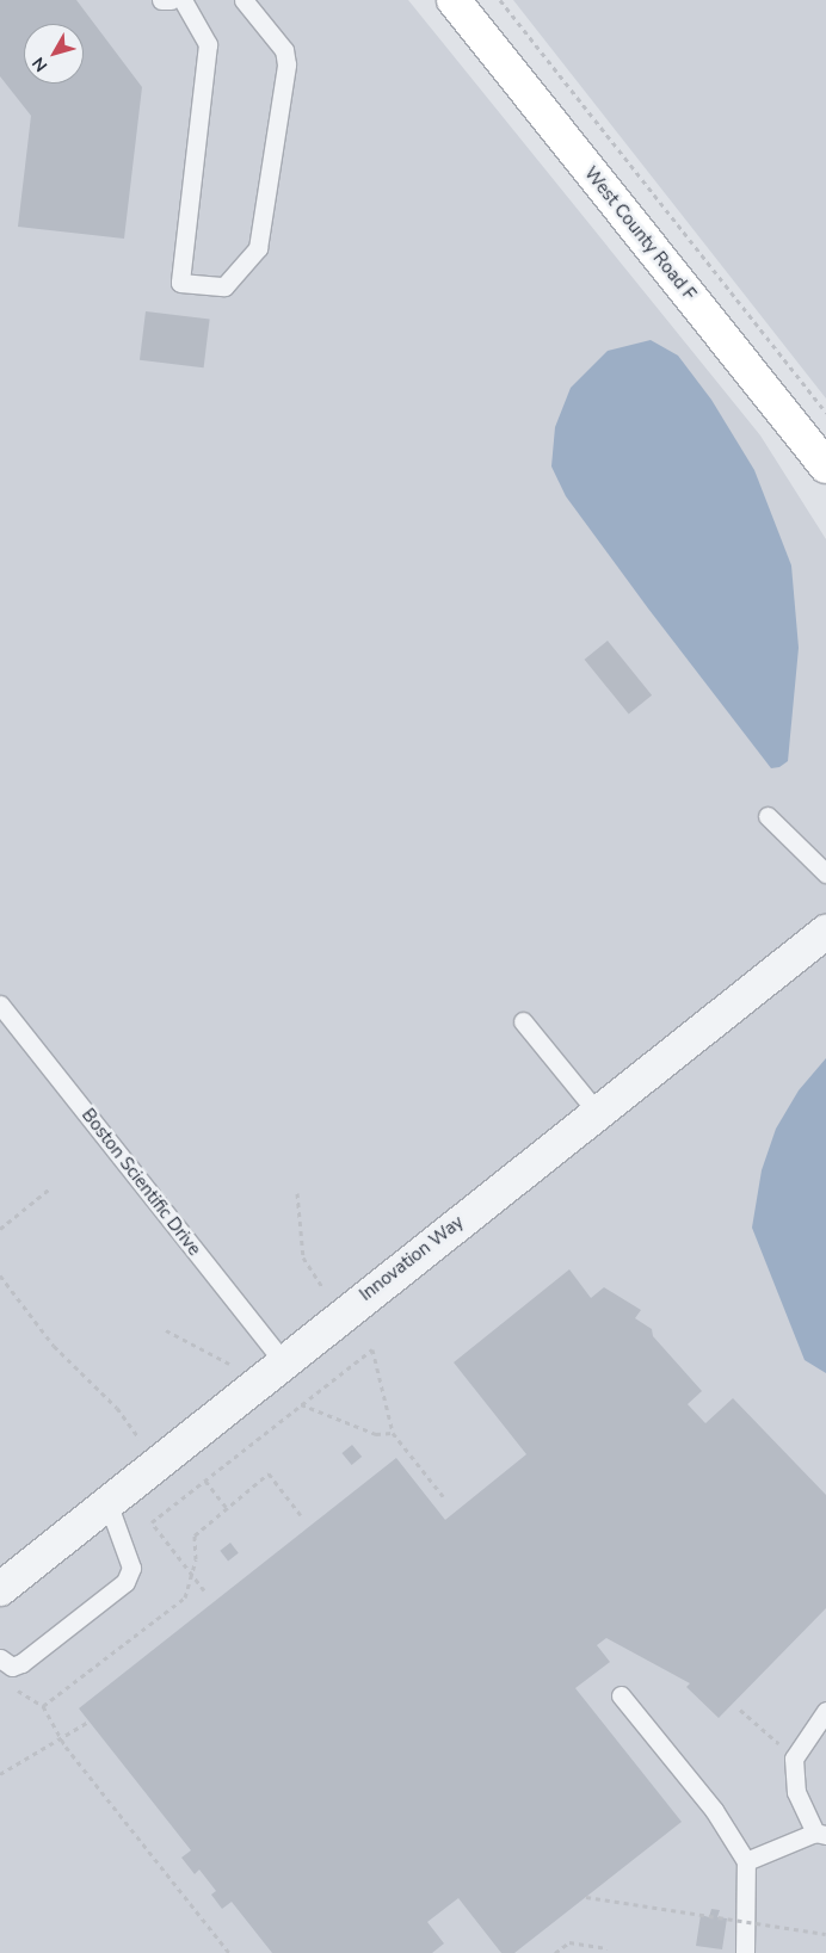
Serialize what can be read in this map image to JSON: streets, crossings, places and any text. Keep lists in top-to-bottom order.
{
  "streets": {
    "street": ["West County Road F", "Innovation Way"],
    "lane": ["Boston Scientific Drive"]
  },
  "crossings": [
    ["Boston Scientific Drive", "Innovation Way"]
  ],
  "north": "bottom left"
}
